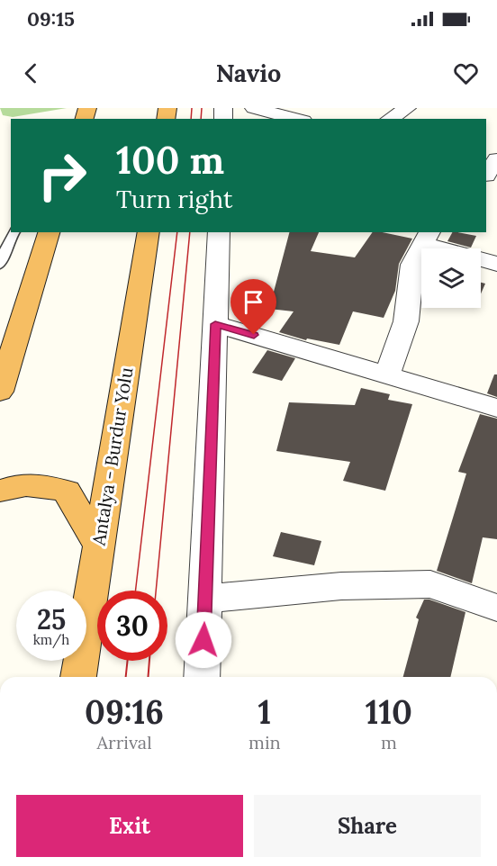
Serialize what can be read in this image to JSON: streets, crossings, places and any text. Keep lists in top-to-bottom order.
{
  "streets": {
    "highway": ["Antalya - Burdur Yolu"]
  },
  "page": {
    "status": "09:15",
    "header": "Navio",
    "turn": ["100 m", "Turn right"],
    "speed": "25 km/h",
    "limit": "30",
    "eta": [
      "09:16",
      "Arrival",
      "1",
      "min",
      "110",
      "m"
    ],
    "buttons": ["Exit", "Share"]
  }
}
